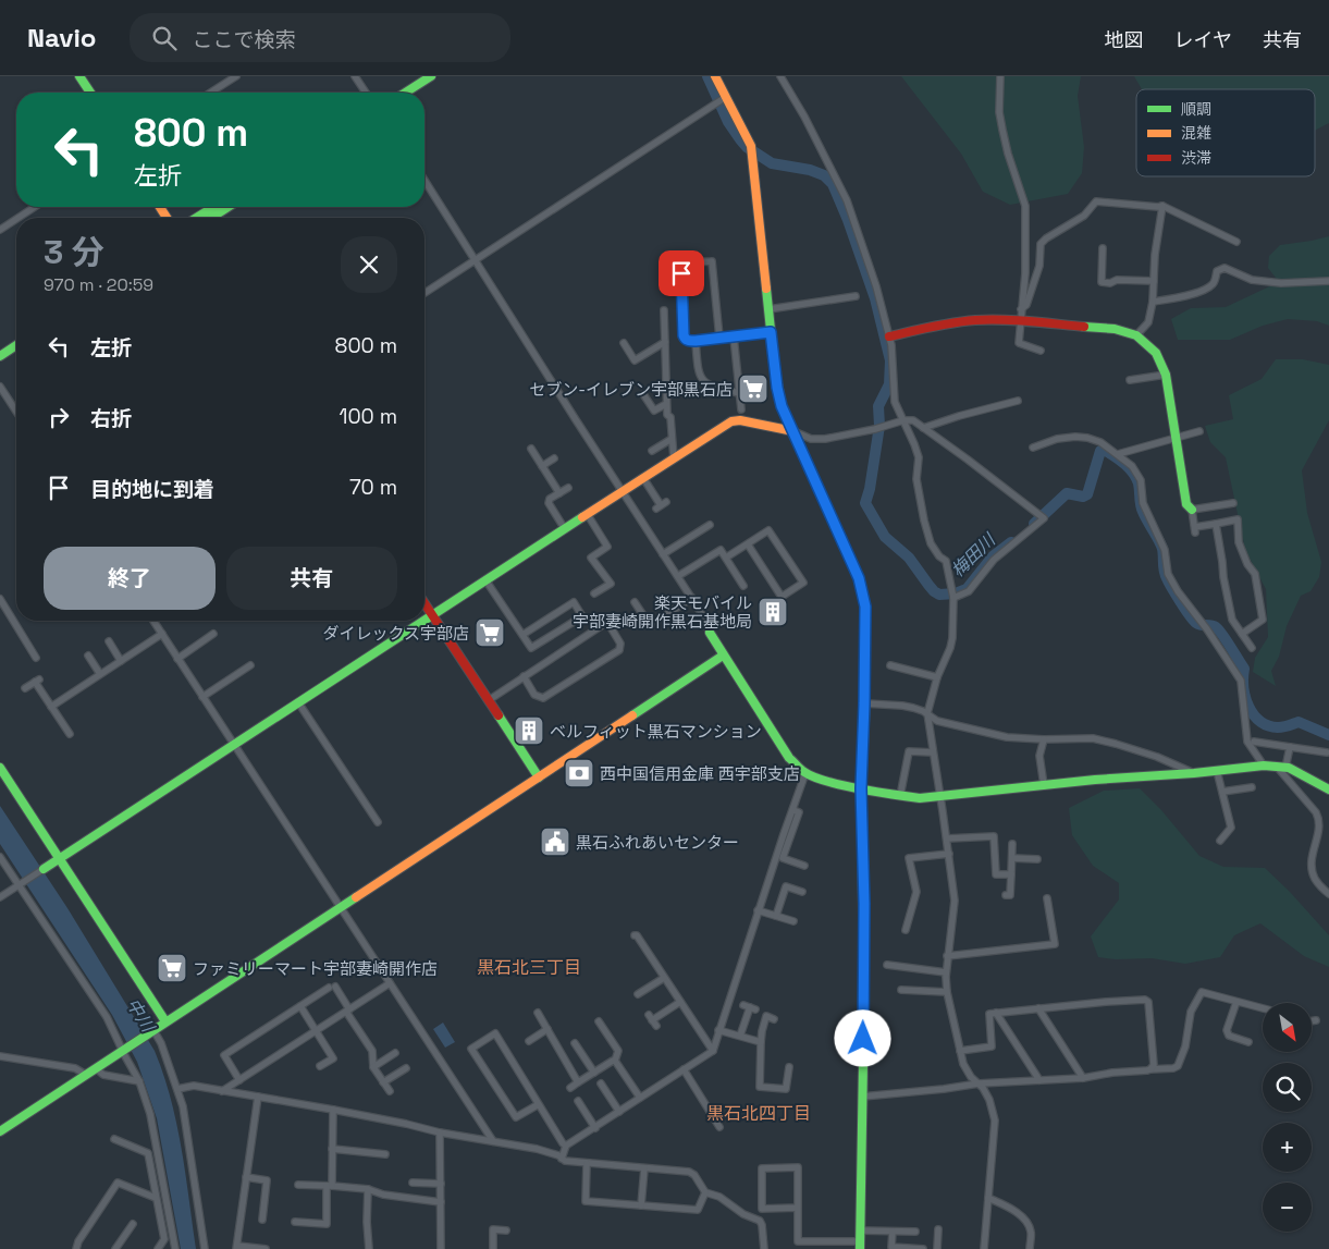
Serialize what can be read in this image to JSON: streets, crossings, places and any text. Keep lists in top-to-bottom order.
{
  "districts": ["黒石北三丁目", "黒石北四丁目"],
  "water": ["梅田川", "中川"],
  "places": {
    "supermarket": ["セブン-イレブン宇部黒石店", "ダイレックス宇部店", "ファミリーマート宇部妻崎開作店"],
    "building": ["楽天モバイル 宇部妻崎開作黒石基地局", "ベルフィット黒石マンション"],
    "bank": ["西中国信用金庫 西宇部支店"],
    "public building": ["黒石ふれあいセンター"]
  },
  "legend": ["順調", "混雑", "渋滞"],
  "north": "bottom right",
  "page": {
    "header": "Navio",
    "search": "ここで検索",
    "nav": ["地図", "レイヤ", "共有"],
    "turn": ["800 m", "左折"],
    "heading": ["3 分", "970 m · 20:59"],
    "list": [
      {
        "name": "左折",
        "value": "800 m"
      },
      {
        "name": "右折",
        "value": "100 m"
      },
      {
        "name": "目的地に到着",
        "value": "70 m"
      }
    ],
    "buttons": ["終了", "共有"],
    "map_buttons": ["+", "−"]
  }
}
